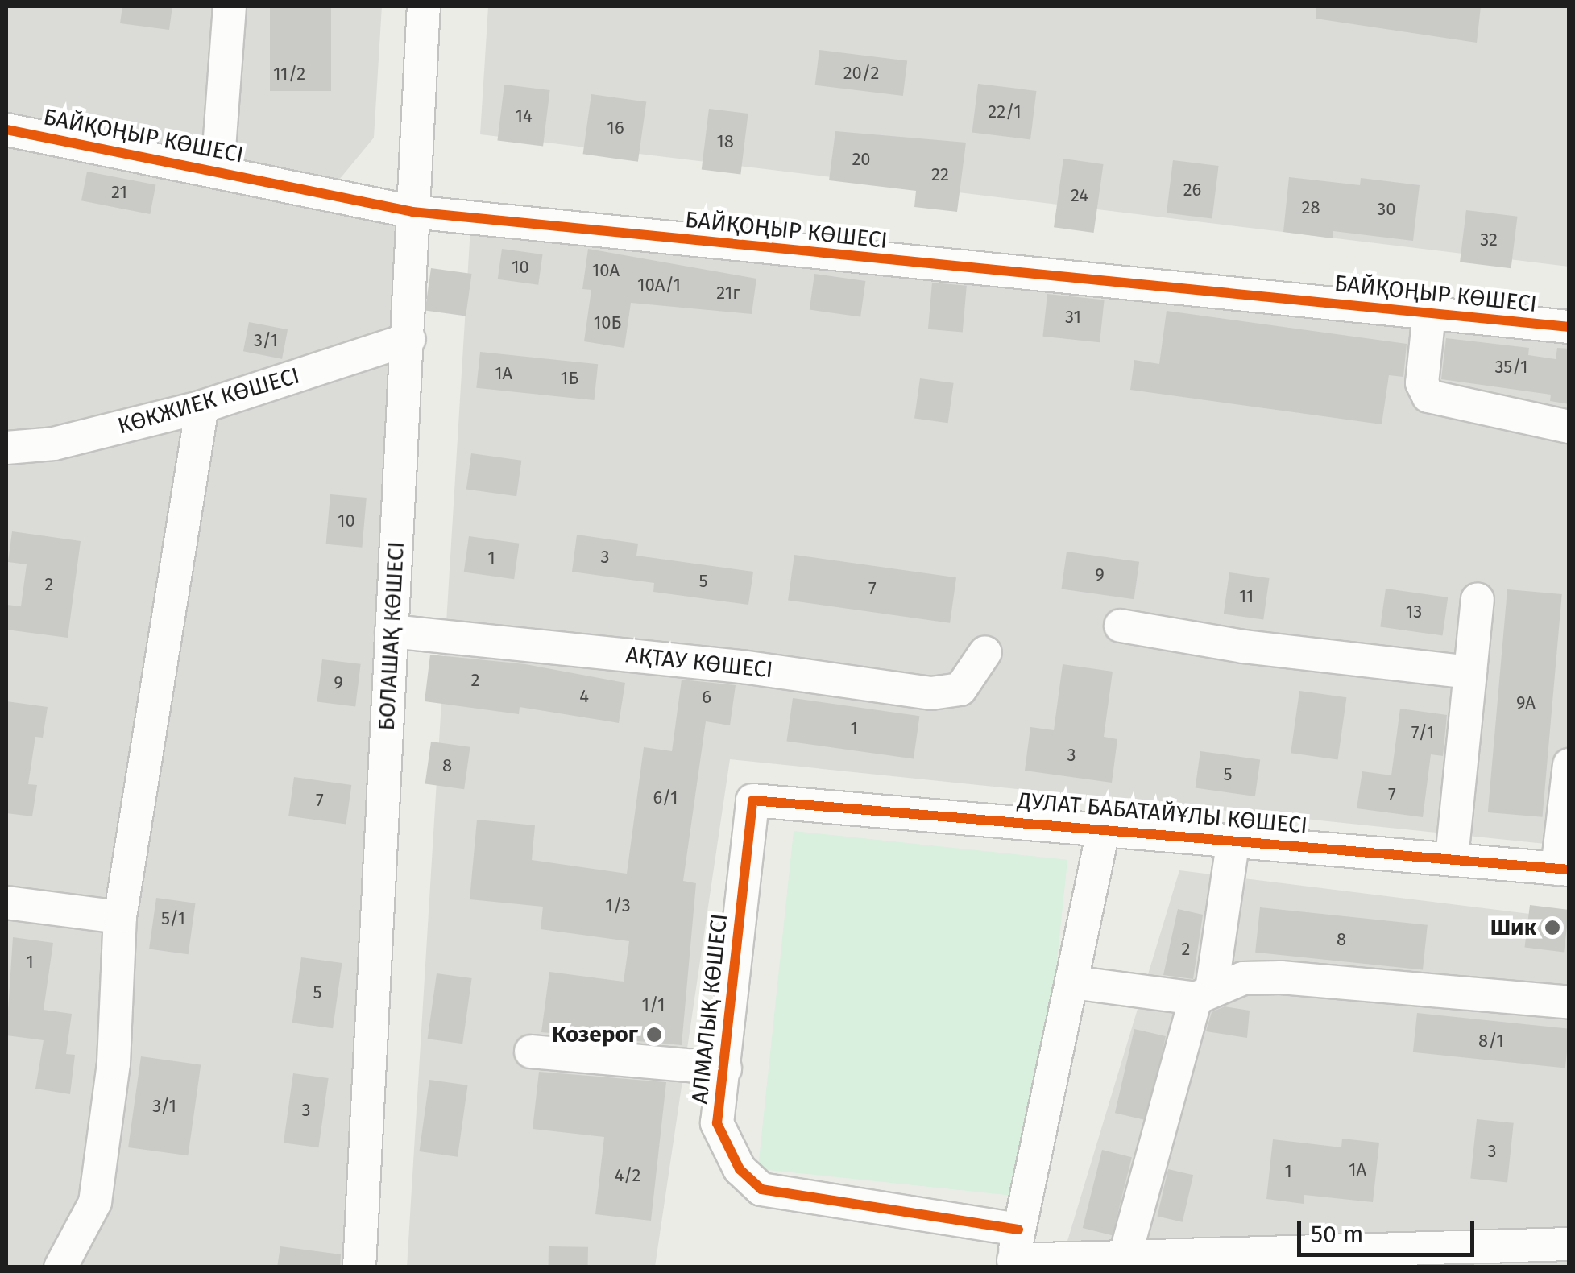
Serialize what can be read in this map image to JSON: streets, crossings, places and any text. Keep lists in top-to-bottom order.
{
  "streets": {
    "street": [
      "БАЙҚОҢЫР КӨШЕСІ",
      "КӨКЖИЕК КӨШЕСІ",
      "БОЛАШАҚ КӨШЕСІ",
      "АҚТАУ КӨШЕСІ",
      "ДУЛАТ БАБАТАЙҰЛЫ КӨШЕСІ",
      "АЛМАЛЫҚ КӨШЕСІ"
    ]
  },
  "crossings": [
    ["БАЙҚОҢЫР КӨШЕСІ", "БОЛАШАҚ КӨШЕСІ"],
    ["КӨКЖИЕК КӨШЕСІ", "БОЛАШАҚ КӨШЕСІ"],
    ["БОЛАШАҚ КӨШЕСІ", "АҚТАУ КӨШЕСІ"],
    ["ДУЛАТ БАБАТАЙҰЛЫ КӨШЕСІ", "АЛМАЛЫҚ КӨШЕСІ"]
  ],
  "places": ["Шик", "Козерог"],
  "house_numbers": [
    "20/2",
    "11/2",
    "22/1",
    "14",
    "16",
    "18",
    "20",
    "22",
    "26",
    "21",
    "24",
    "28",
    "30",
    "32",
    "10",
    "10А",
    "10А/1",
    "21г",
    "31",
    "10Б",
    "3/1",
    "35/1",
    "1А",
    "1Б",
    "10",
    "3",
    "1",
    "9",
    "5",
    "2",
    "7",
    "11",
    "13",
    "2",
    "9",
    "4",
    "6",
    "9А",
    "1",
    "7/1",
    "3",
    "8",
    "5",
    "7",
    "6/1",
    "7",
    "1/3",
    "5/1",
    "8",
    "2",
    "1",
    "5",
    "1/1",
    "8/1",
    "3/1",
    "3",
    "3",
    "1А",
    "1",
    "4/2"
  ],
  "scale_bar": "50 m"
}
